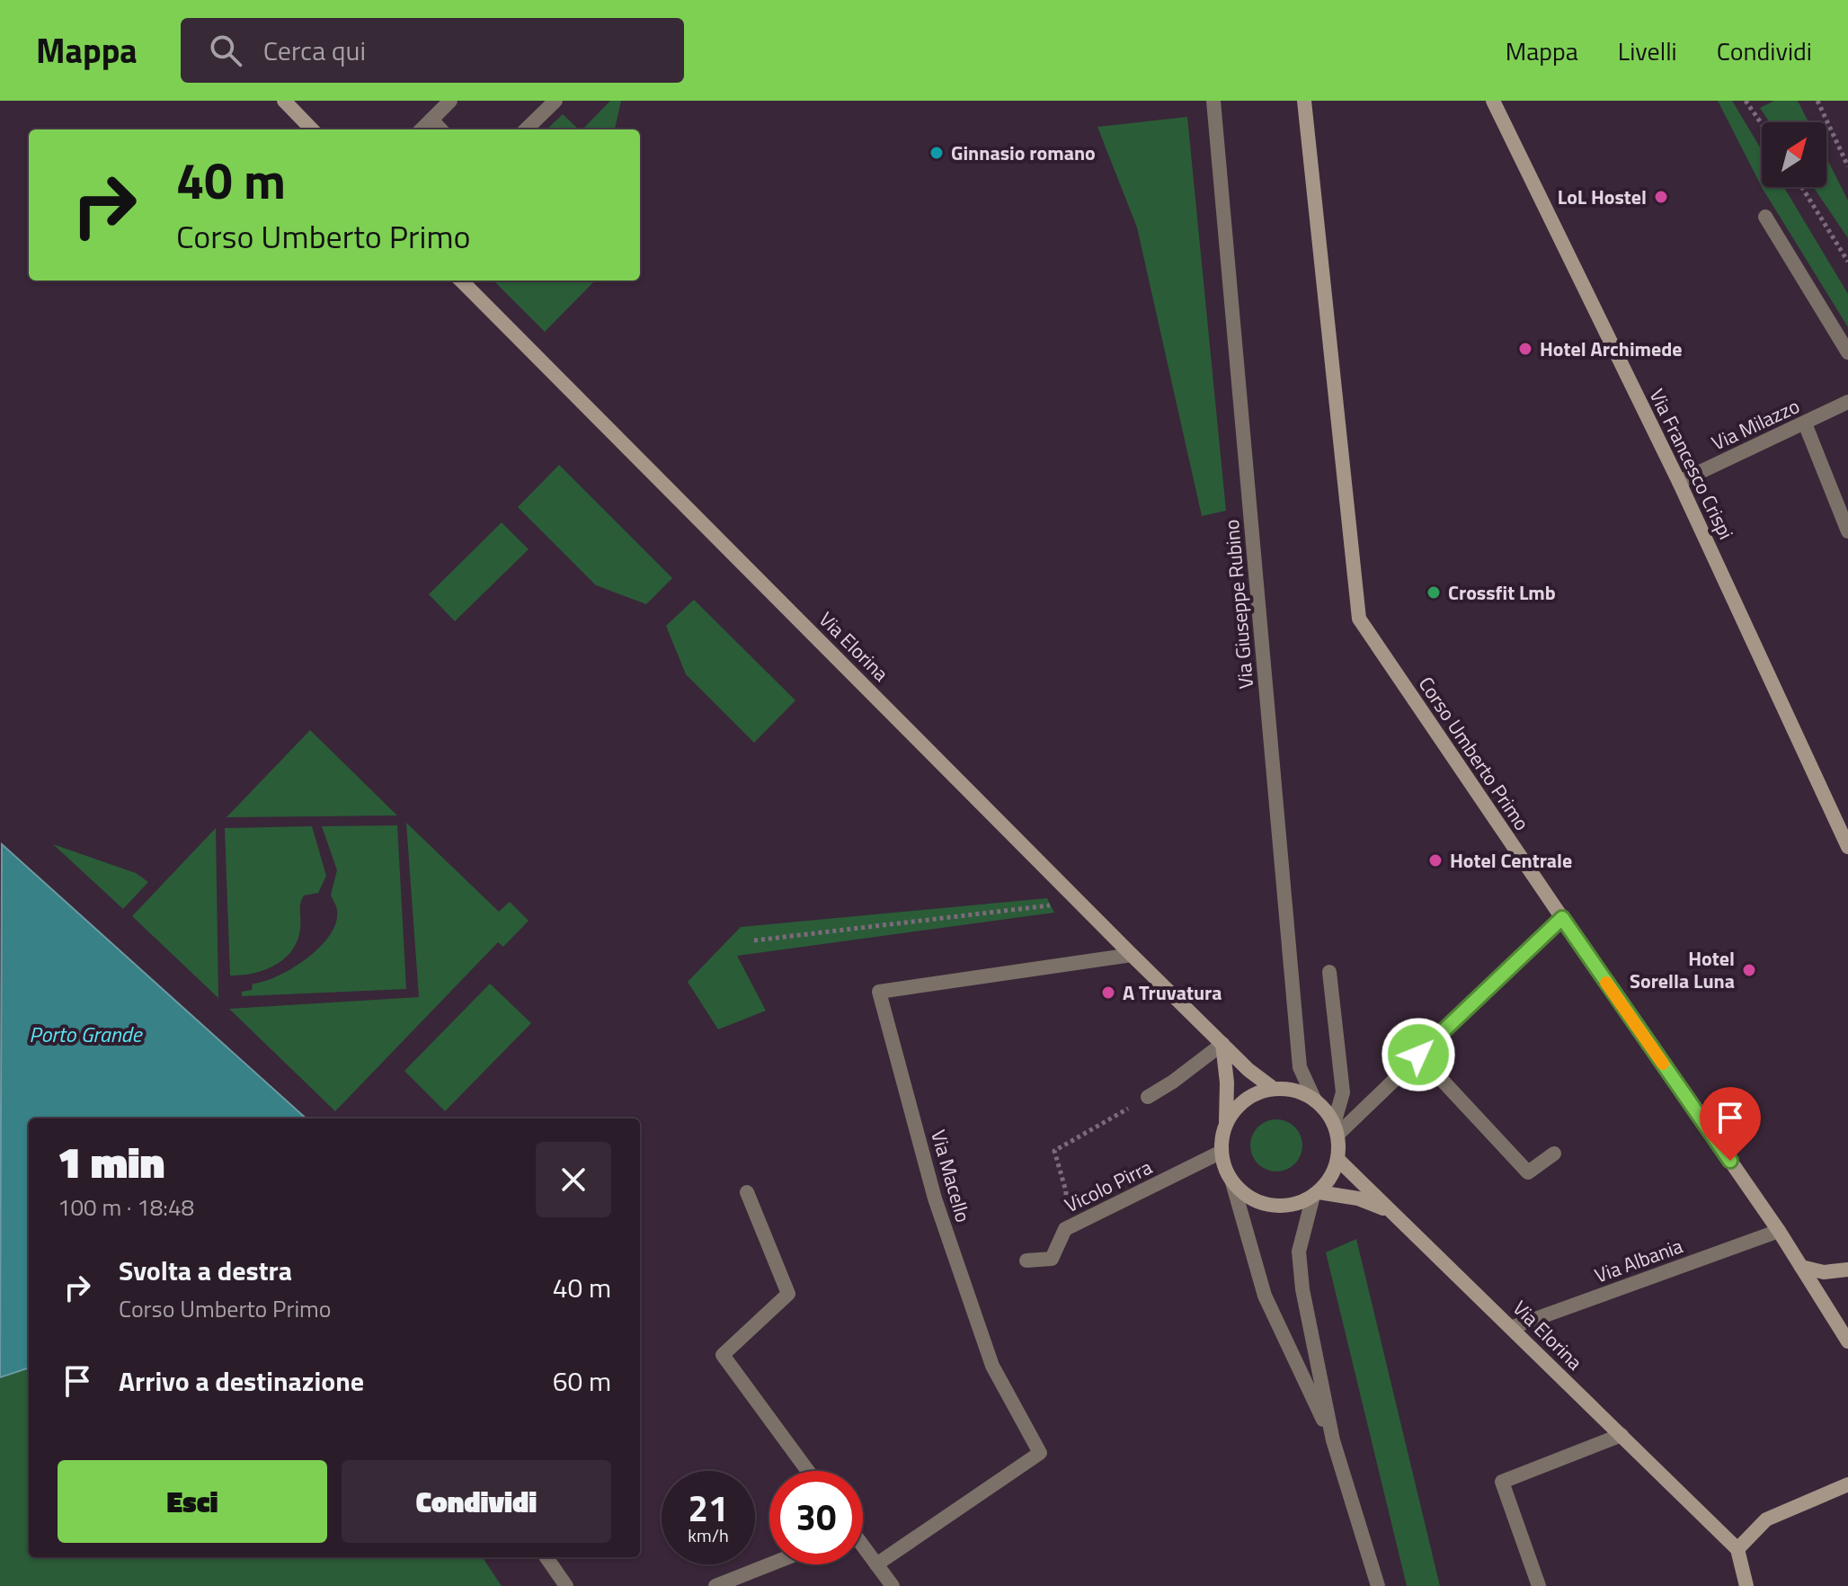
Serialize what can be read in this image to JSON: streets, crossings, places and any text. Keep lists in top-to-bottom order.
{
  "streets": {
    "main road": ["Via Francesco Crispi", "Via Elorina", "Corso Umberto Primo"],
    "street": [
      "Via Milazzo",
      "Via Giuseppe Rubino",
      "Via Macello",
      "Vicolo Pirra",
      "Via Albania"
    ]
  },
  "crossings": [
    ["Via Milazzo", "Via Francesco Crispi"],
    ["Via Giuseppe Rubino", "Via Elorina"],
    ["Via Giuseppe Rubino", "Vicolo Pirra"],
    ["Via Elorina", "Via Macello"],
    ["Via Elorina", "Vicolo Pirra"],
    ["Via Elorina", "Via Albania"],
    ["Corso Umberto Primo", "Via Albania"]
  ],
  "water": ["Porto Grande"],
  "places": [
    "Ginnasio romano",
    "LoL Hostel",
    "Hotel Archimede",
    "Crossfit Lmb",
    "Hotel Centrale",
    "Hotel Sorella Luna",
    "A Truvatura"
  ],
  "north": "top right",
  "page": {
    "header": "Mappa",
    "search": "Cerca qui",
    "nav": ["Mappa", "Livelli", "Condividi"],
    "turn": ["40 m", "Corso Umberto Primo"],
    "heading": ["1 min", "100 m · 18:48"],
    "list": [
      {
        "name": "Svolta a destra",
        "note": "Corso Umberto Primo",
        "value": "40 m"
      },
      {
        "name": "Arrivo a destinazione",
        "value": "60 m"
      }
    ],
    "buttons": ["Esci", "Condividi"],
    "speed": "21 km/h",
    "limit": "30"
  }
}
